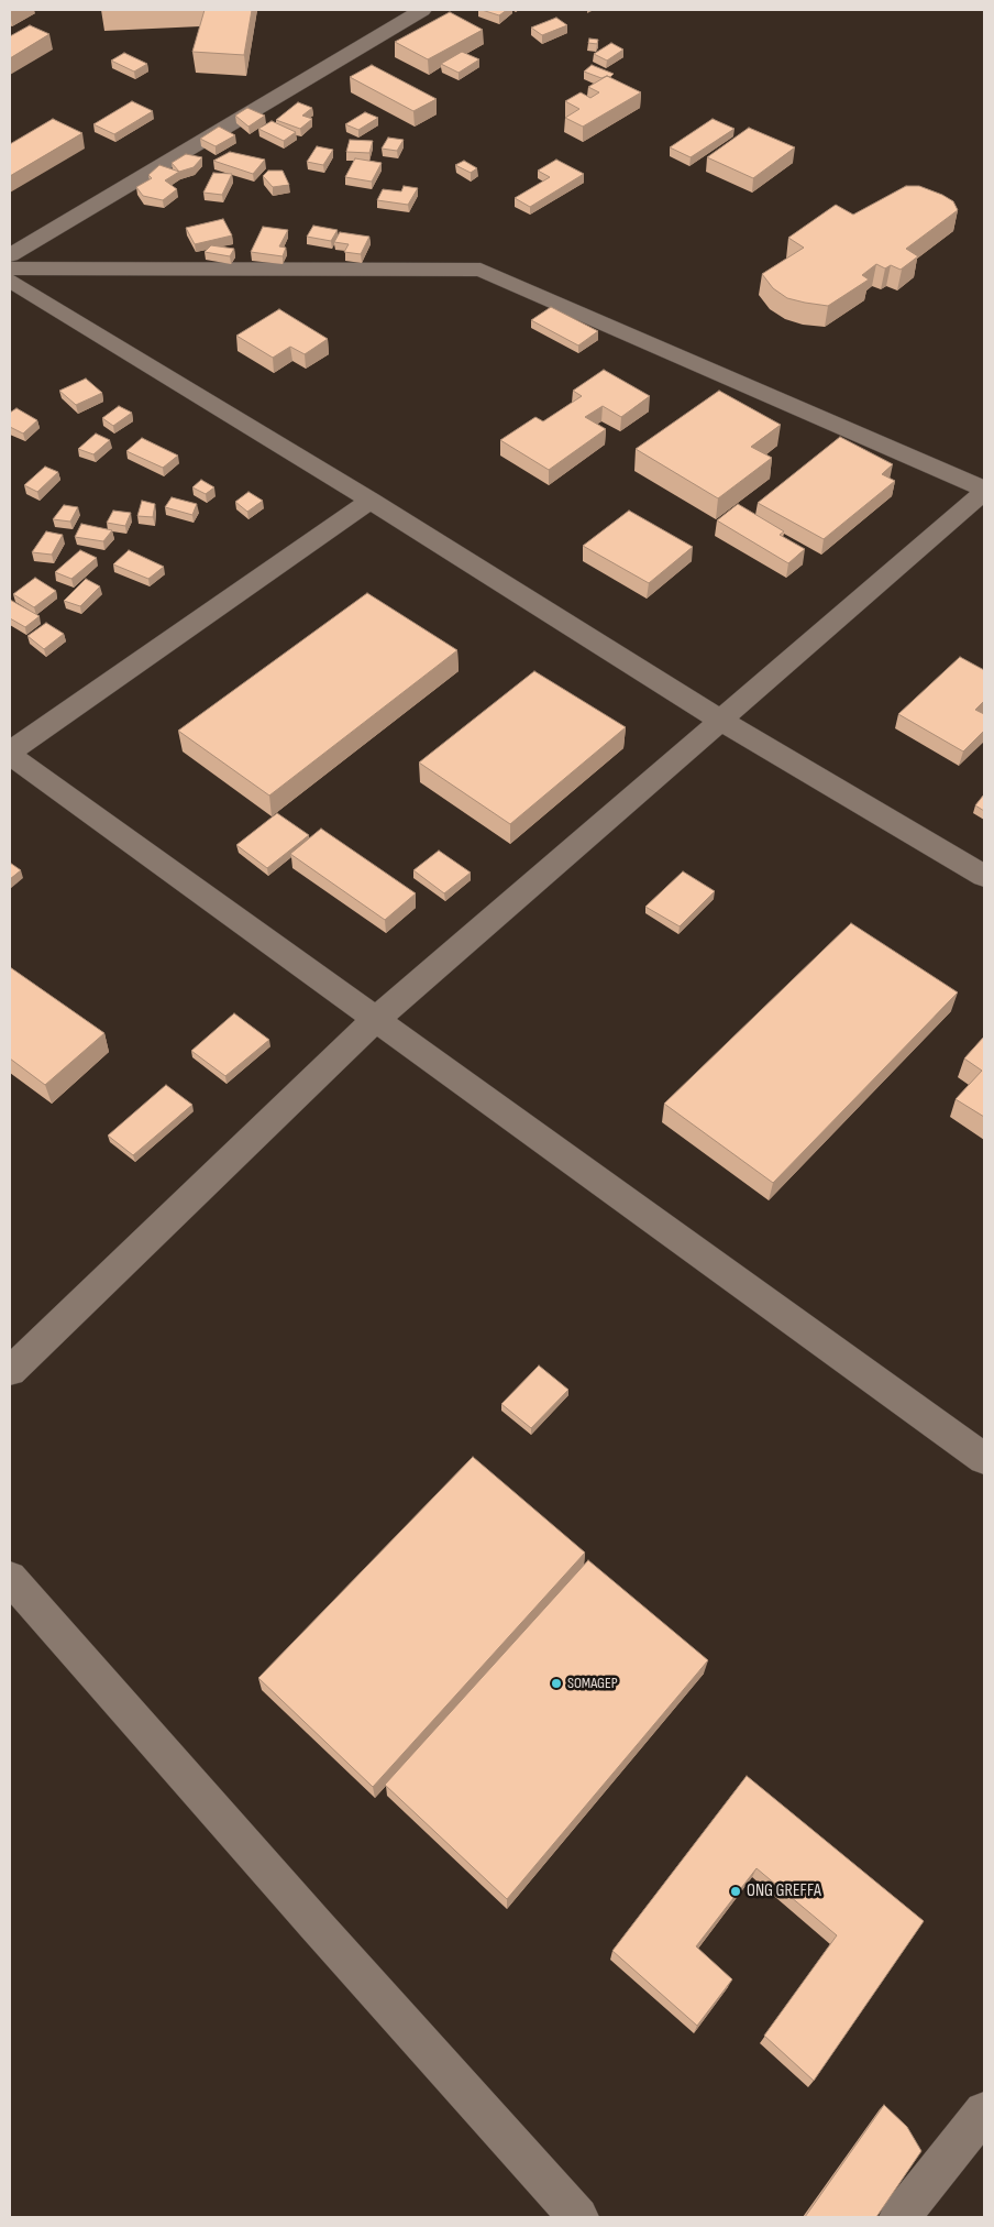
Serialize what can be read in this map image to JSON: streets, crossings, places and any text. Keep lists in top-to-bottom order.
{
  "places": ["SOMAGEP", "ONG GREFFA"]
}
